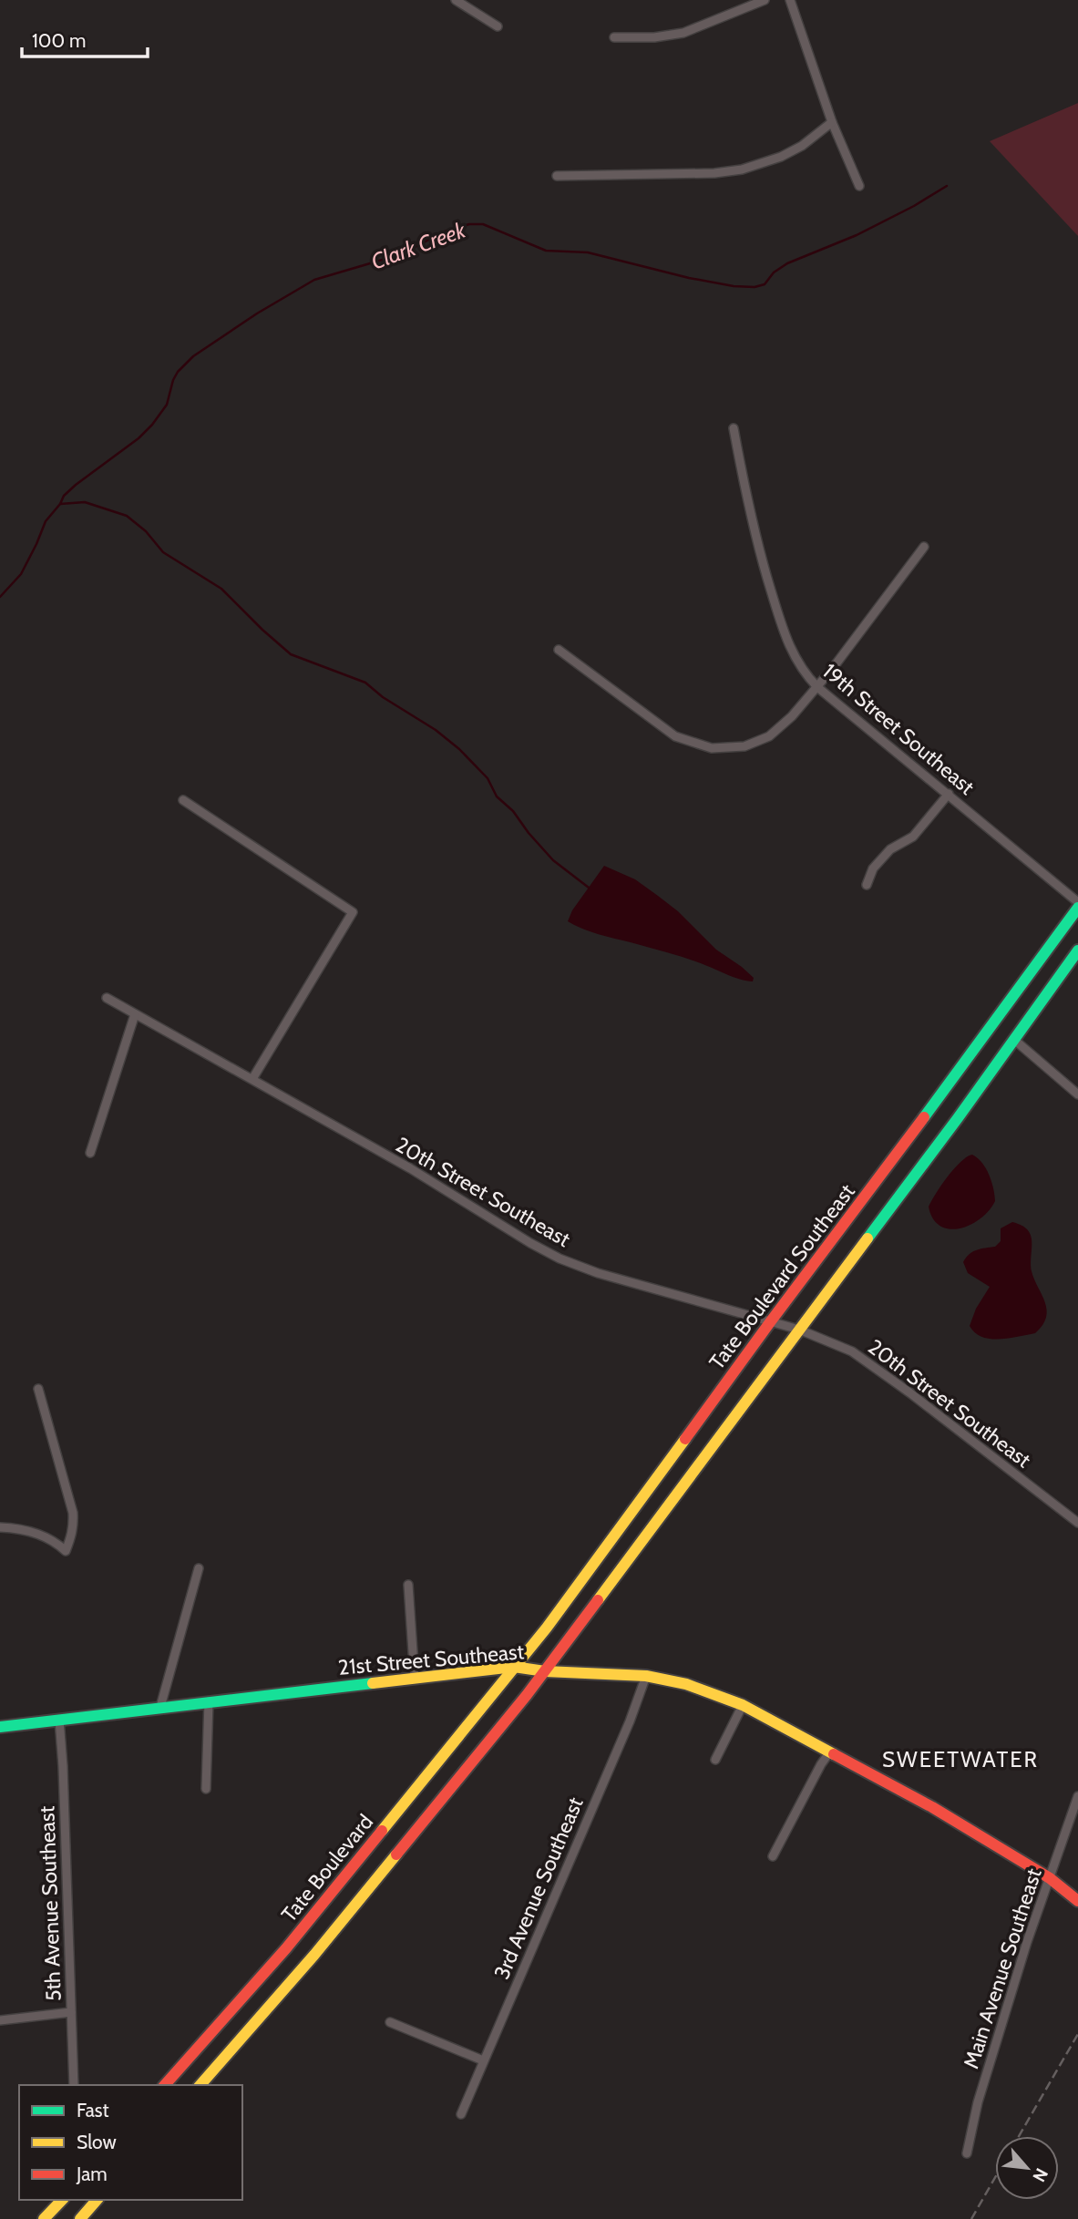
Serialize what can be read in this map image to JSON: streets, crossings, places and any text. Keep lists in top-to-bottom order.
{
  "streets": {
    "main road": ["Tate Boulevard Southeast", "21st Street Southeast", "Tate Boulevard"],
    "street": [
      "19th Street Southeast",
      "20th Street Southeast",
      "3rd Avenue Southeast",
      "5th Avenue Southeast",
      "Main Avenue Southeast"
    ]
  },
  "crossings": [
    ["20th Street Southeast", "Tate Boulevard Southeast"],
    ["Tate Boulevard Southeast", "21st Street Southeast"],
    ["Tate Boulevard Southeast", "Tate Boulevard"],
    ["21st Street Southeast", "Tate Boulevard"],
    ["21st Street Southeast", "3rd Avenue Southeast"],
    ["21st Street Southeast", "5th Avenue Southeast"],
    ["21st Street Southeast", "Main Avenue Southeast"]
  ],
  "districts": ["SWEETWATER"],
  "water": ["Clark Creek"],
  "legend": ["Fast", "Slow", "Jam"],
  "scale_bar": "100 m",
  "north": "bottom right"
}
